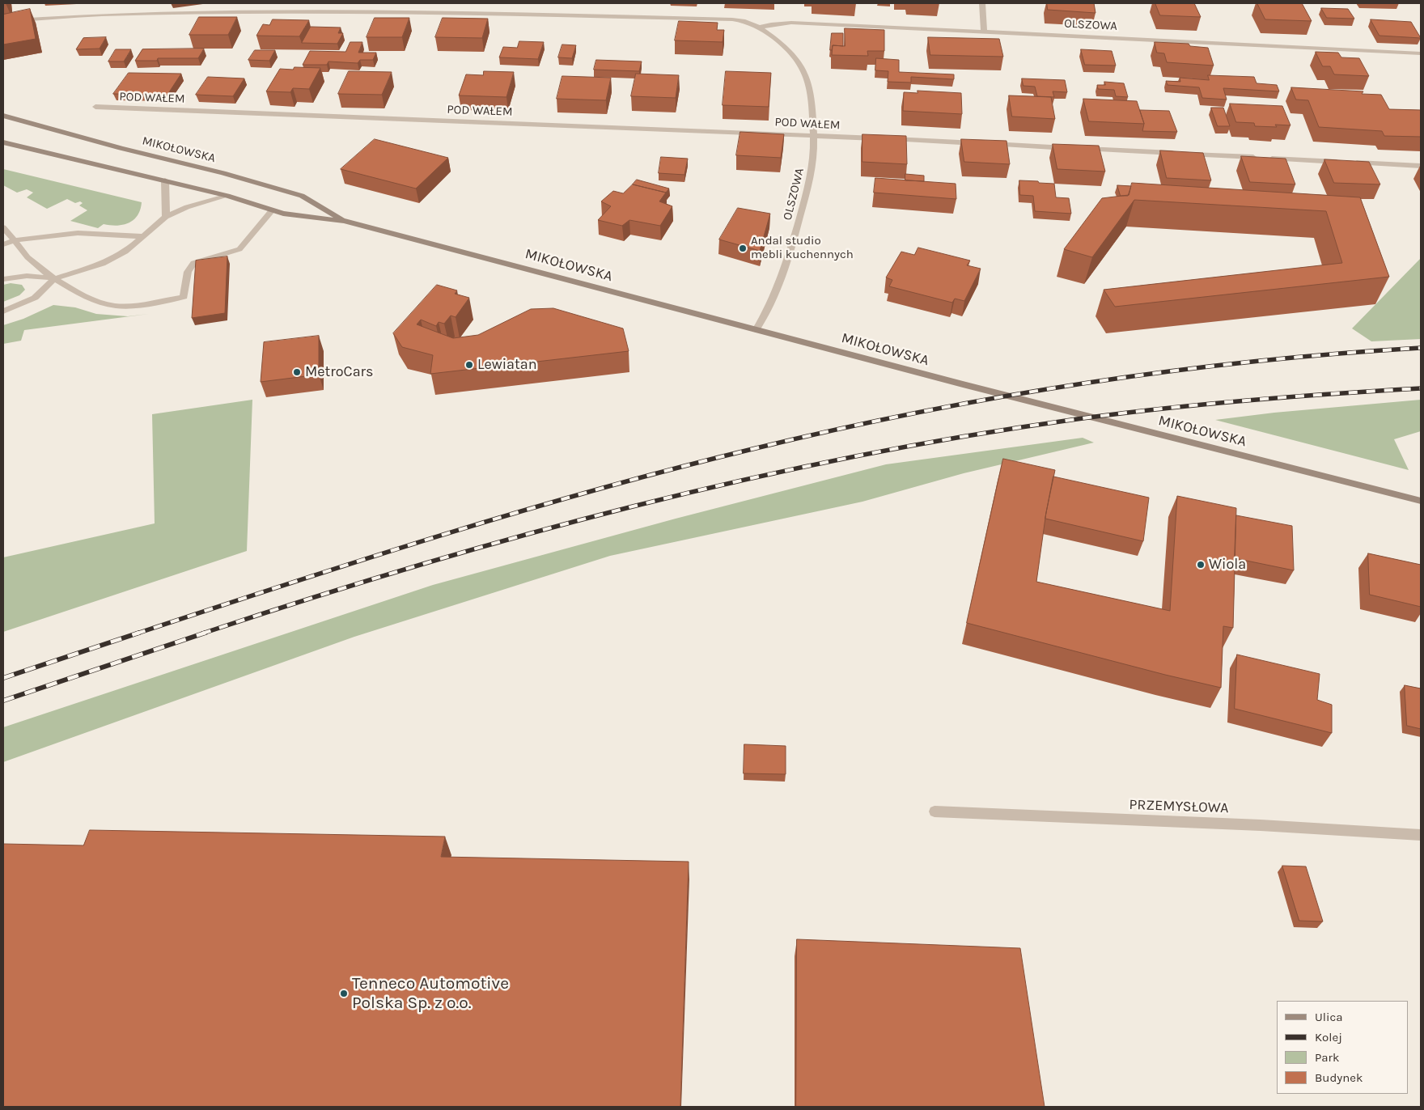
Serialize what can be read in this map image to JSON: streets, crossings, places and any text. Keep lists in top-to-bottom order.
{
  "streets": {
    "main road": ["MIKOŁOWSKA"],
    "street": ["OLSZOWA", "POD WAŁEM", "PRZEMYSŁOWA"]
  },
  "crossings": [
    ["OLSZOWA", "POD WAŁEM"],
    ["OLSZOWA", "MIKOŁOWSKA"]
  ],
  "places": [
    "Andal studio mebli kuchennych",
    "Lewiatan",
    "MetroCars",
    "Wiola",
    "Tenneco Automotive Polska Sp. z o.o."
  ],
  "legend": [
    "Ulica",
    "Kolej",
    "Park",
    "Budynek"
  ]
}
